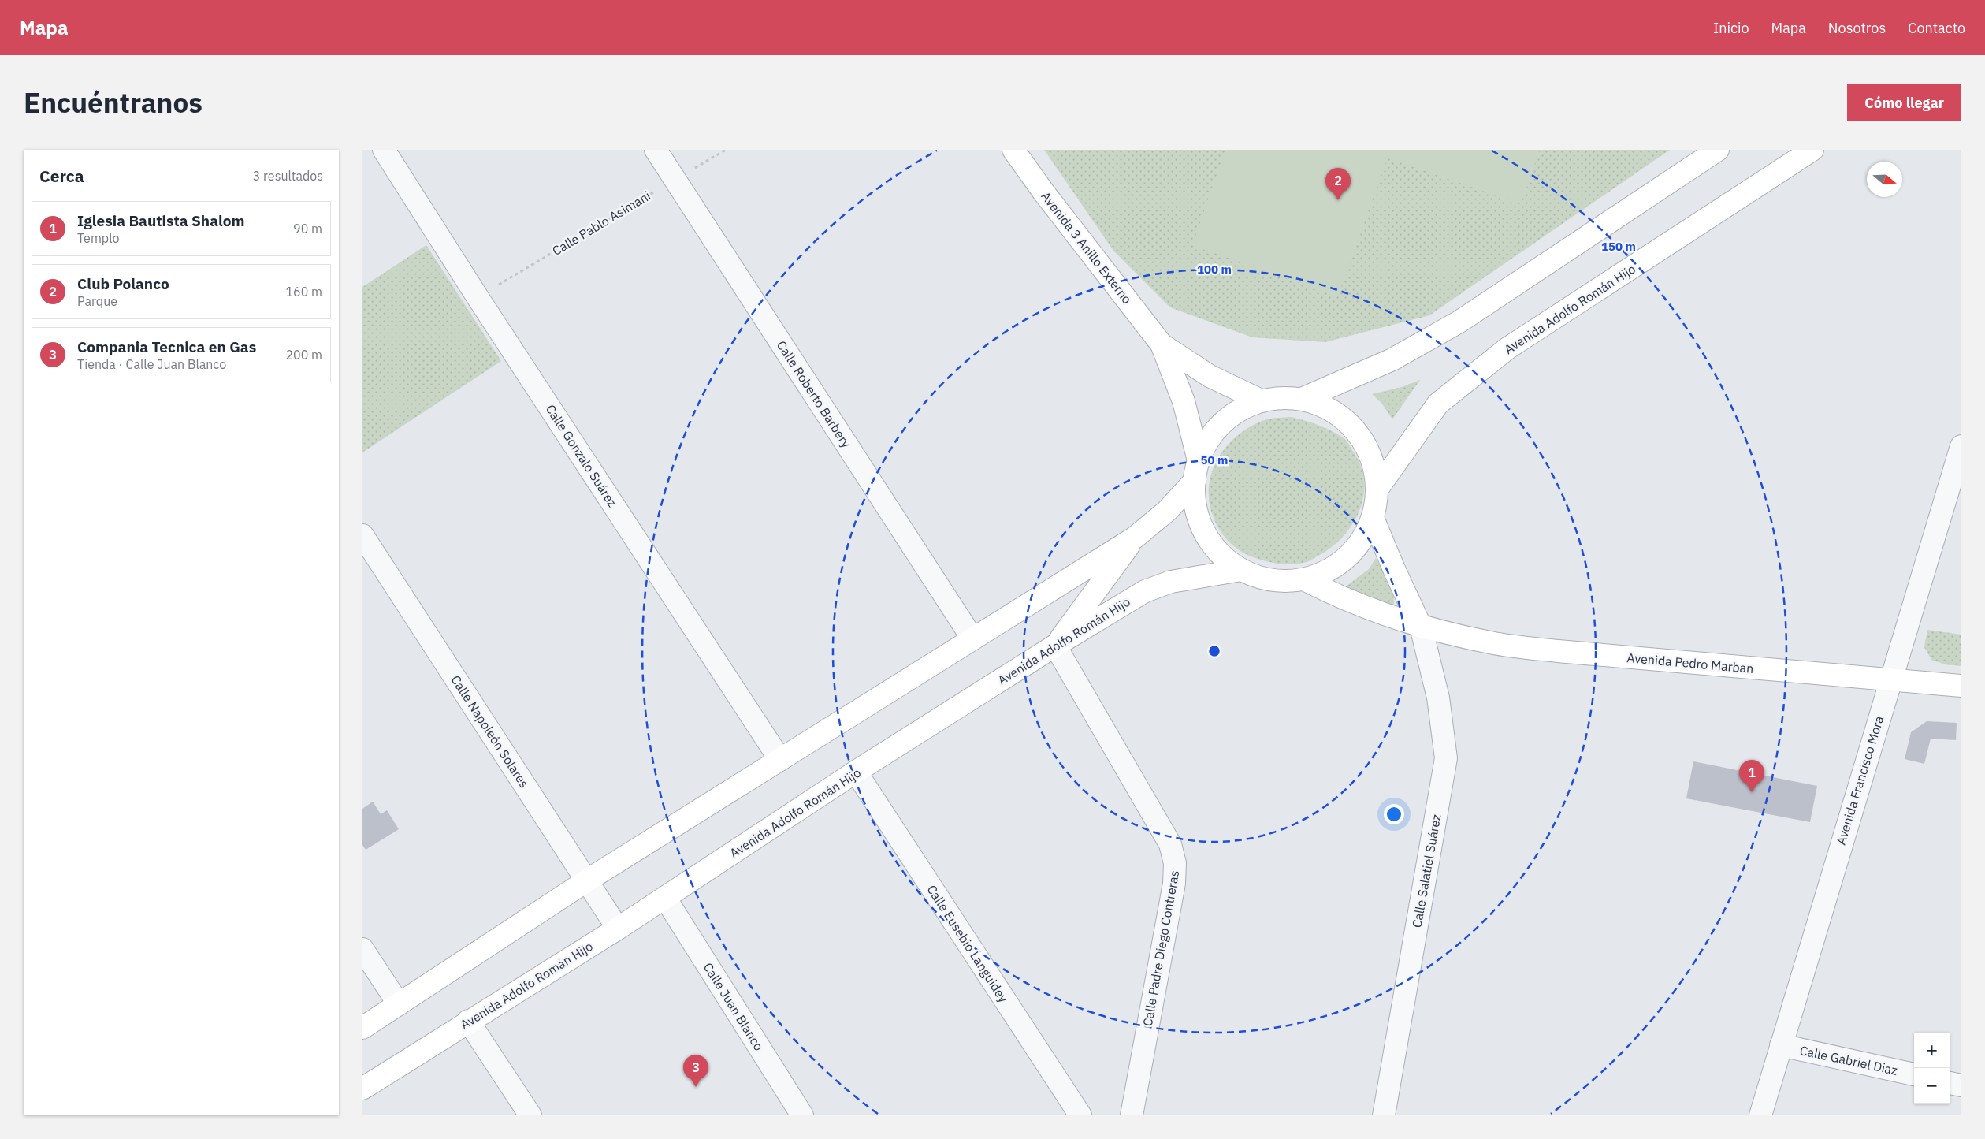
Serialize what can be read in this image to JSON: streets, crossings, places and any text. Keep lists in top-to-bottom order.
{
  "streets": {
    "main road": ["Avenida 3 Anillo Externo", "Avenida Adolfo Román Hijo", "Avenida Pedro Marban"],
    "street": [
      "Calle Roberto Barbery",
      "Calle Gonzalo Suárez",
      "Calle Napoleón Solares",
      "Avenida Francisco Mora",
      "Calle Salatiel Suárez",
      "Calle Eusebio Languidey",
      "Calle Padre Diego Contreras",
      "Calle Juan Blanco",
      "Calle Gabriel Diaz"
    ],
    "path": ["Calle Pablo Asimani"]
  },
  "crossings": [
    ["Calle Pablo Asimani", "Calle Roberto Barbery"],
    ["Calle Pablo Asimani", "Calle Gonzalo Suárez"],
    ["Avenida 3 Anillo Externo", "Avenida Adolfo Román Hijo"],
    ["Avenida Adolfo Román Hijo", "Calle Napoleón Solares"],
    ["Avenida Adolfo Román Hijo", "Calle Eusebio Languidey"],
    ["Avenida Adolfo Román Hijo", "Calle Padre Diego Contreras"],
    ["Avenida Adolfo Román Hijo", "Calle Juan Blanco"],
    ["Avenida Pedro Marban", "Avenida Francisco Mora"],
    ["Avenida Pedro Marban", "Calle Salatiel Suárez"],
    ["Avenida Francisco Mora", "Calle Gabriel Diaz"]
  ],
  "north": "right",
  "page": {
    "header": "Mapa",
    "nav": [
      "Inicio",
      "Mapa",
      "Nosotros",
      "Contacto"
    ],
    "title": "Encuéntranos",
    "buttons": "Cómo llegar",
    "heading": ["Cerca", "3 resultados"],
    "pins": ["2", "1", "3"],
    "list": [
      {
        "mark": "1",
        "name": "Iglesia Bautista Shalom",
        "note": "Templo",
        "value": "90 m"
      },
      {
        "mark": "2",
        "name": "Club Polanco",
        "note": "Parque",
        "value": "160 m"
      },
      {
        "mark": "3",
        "name": "Compania Tecnica en Gas",
        "note": "Tienda · Calle Juan Blanco",
        "value": "200 m"
      }
    ],
    "map_buttons": ["+", "−"]
  },
  "rings": ["150 m", "100 m", "50 m"]
}
